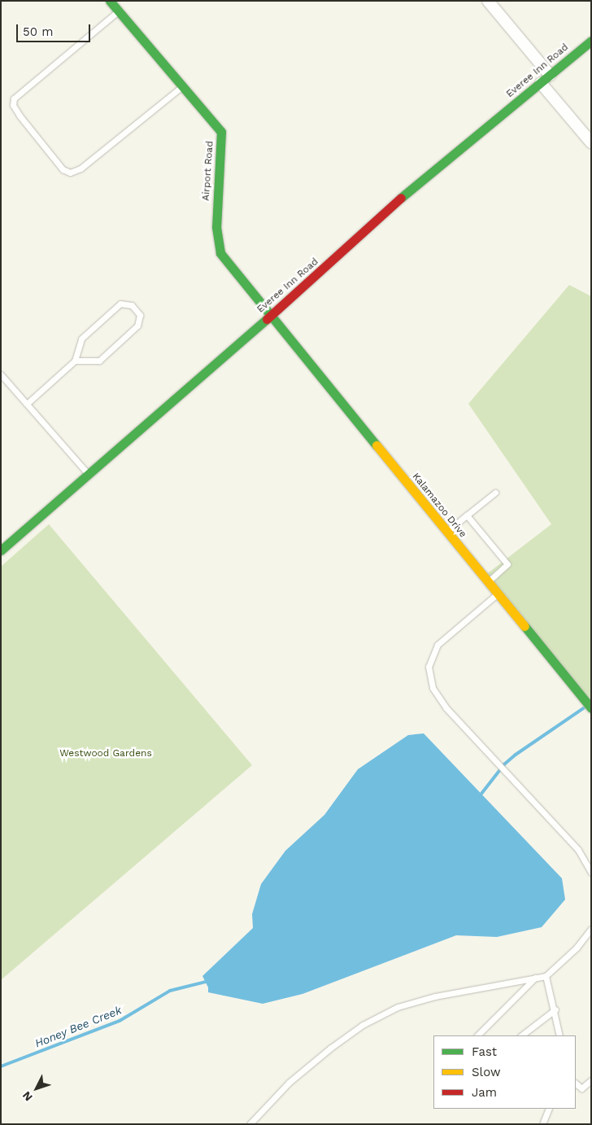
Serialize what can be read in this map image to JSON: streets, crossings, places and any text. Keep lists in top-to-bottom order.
{
  "streets": {
    "street": ["Everee Inn Road", "Airport Road", "Kalamazoo Drive"]
  },
  "crossings": [
    ["Everee Inn Road", "Airport Road"],
    ["Everee Inn Road", "Kalamazoo Drive"],
    ["Airport Road", "Kalamazoo Drive"]
  ],
  "water": ["Honey Bee Creek"],
  "parks": ["Westwood Gardens"],
  "legend": ["Fast", "Slow", "Jam"],
  "scale_bar": "50 m",
  "north": "bottom left"
}
